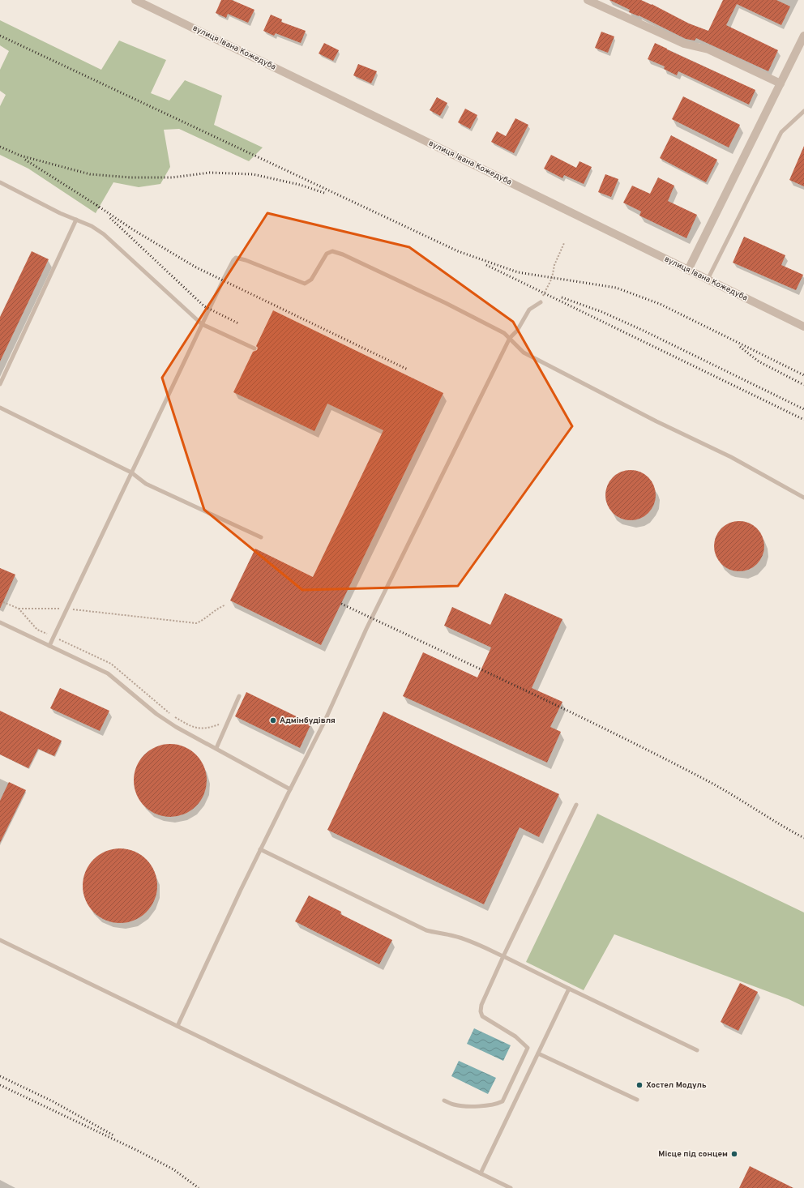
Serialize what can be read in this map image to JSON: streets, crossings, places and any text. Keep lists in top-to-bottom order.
{
  "streets": {
    "street": ["вулиця Івана Кожедуба"]
  },
  "places": ["Адмінбудівля", "Хостел Модуль", "Місце під сонцем"]
}
